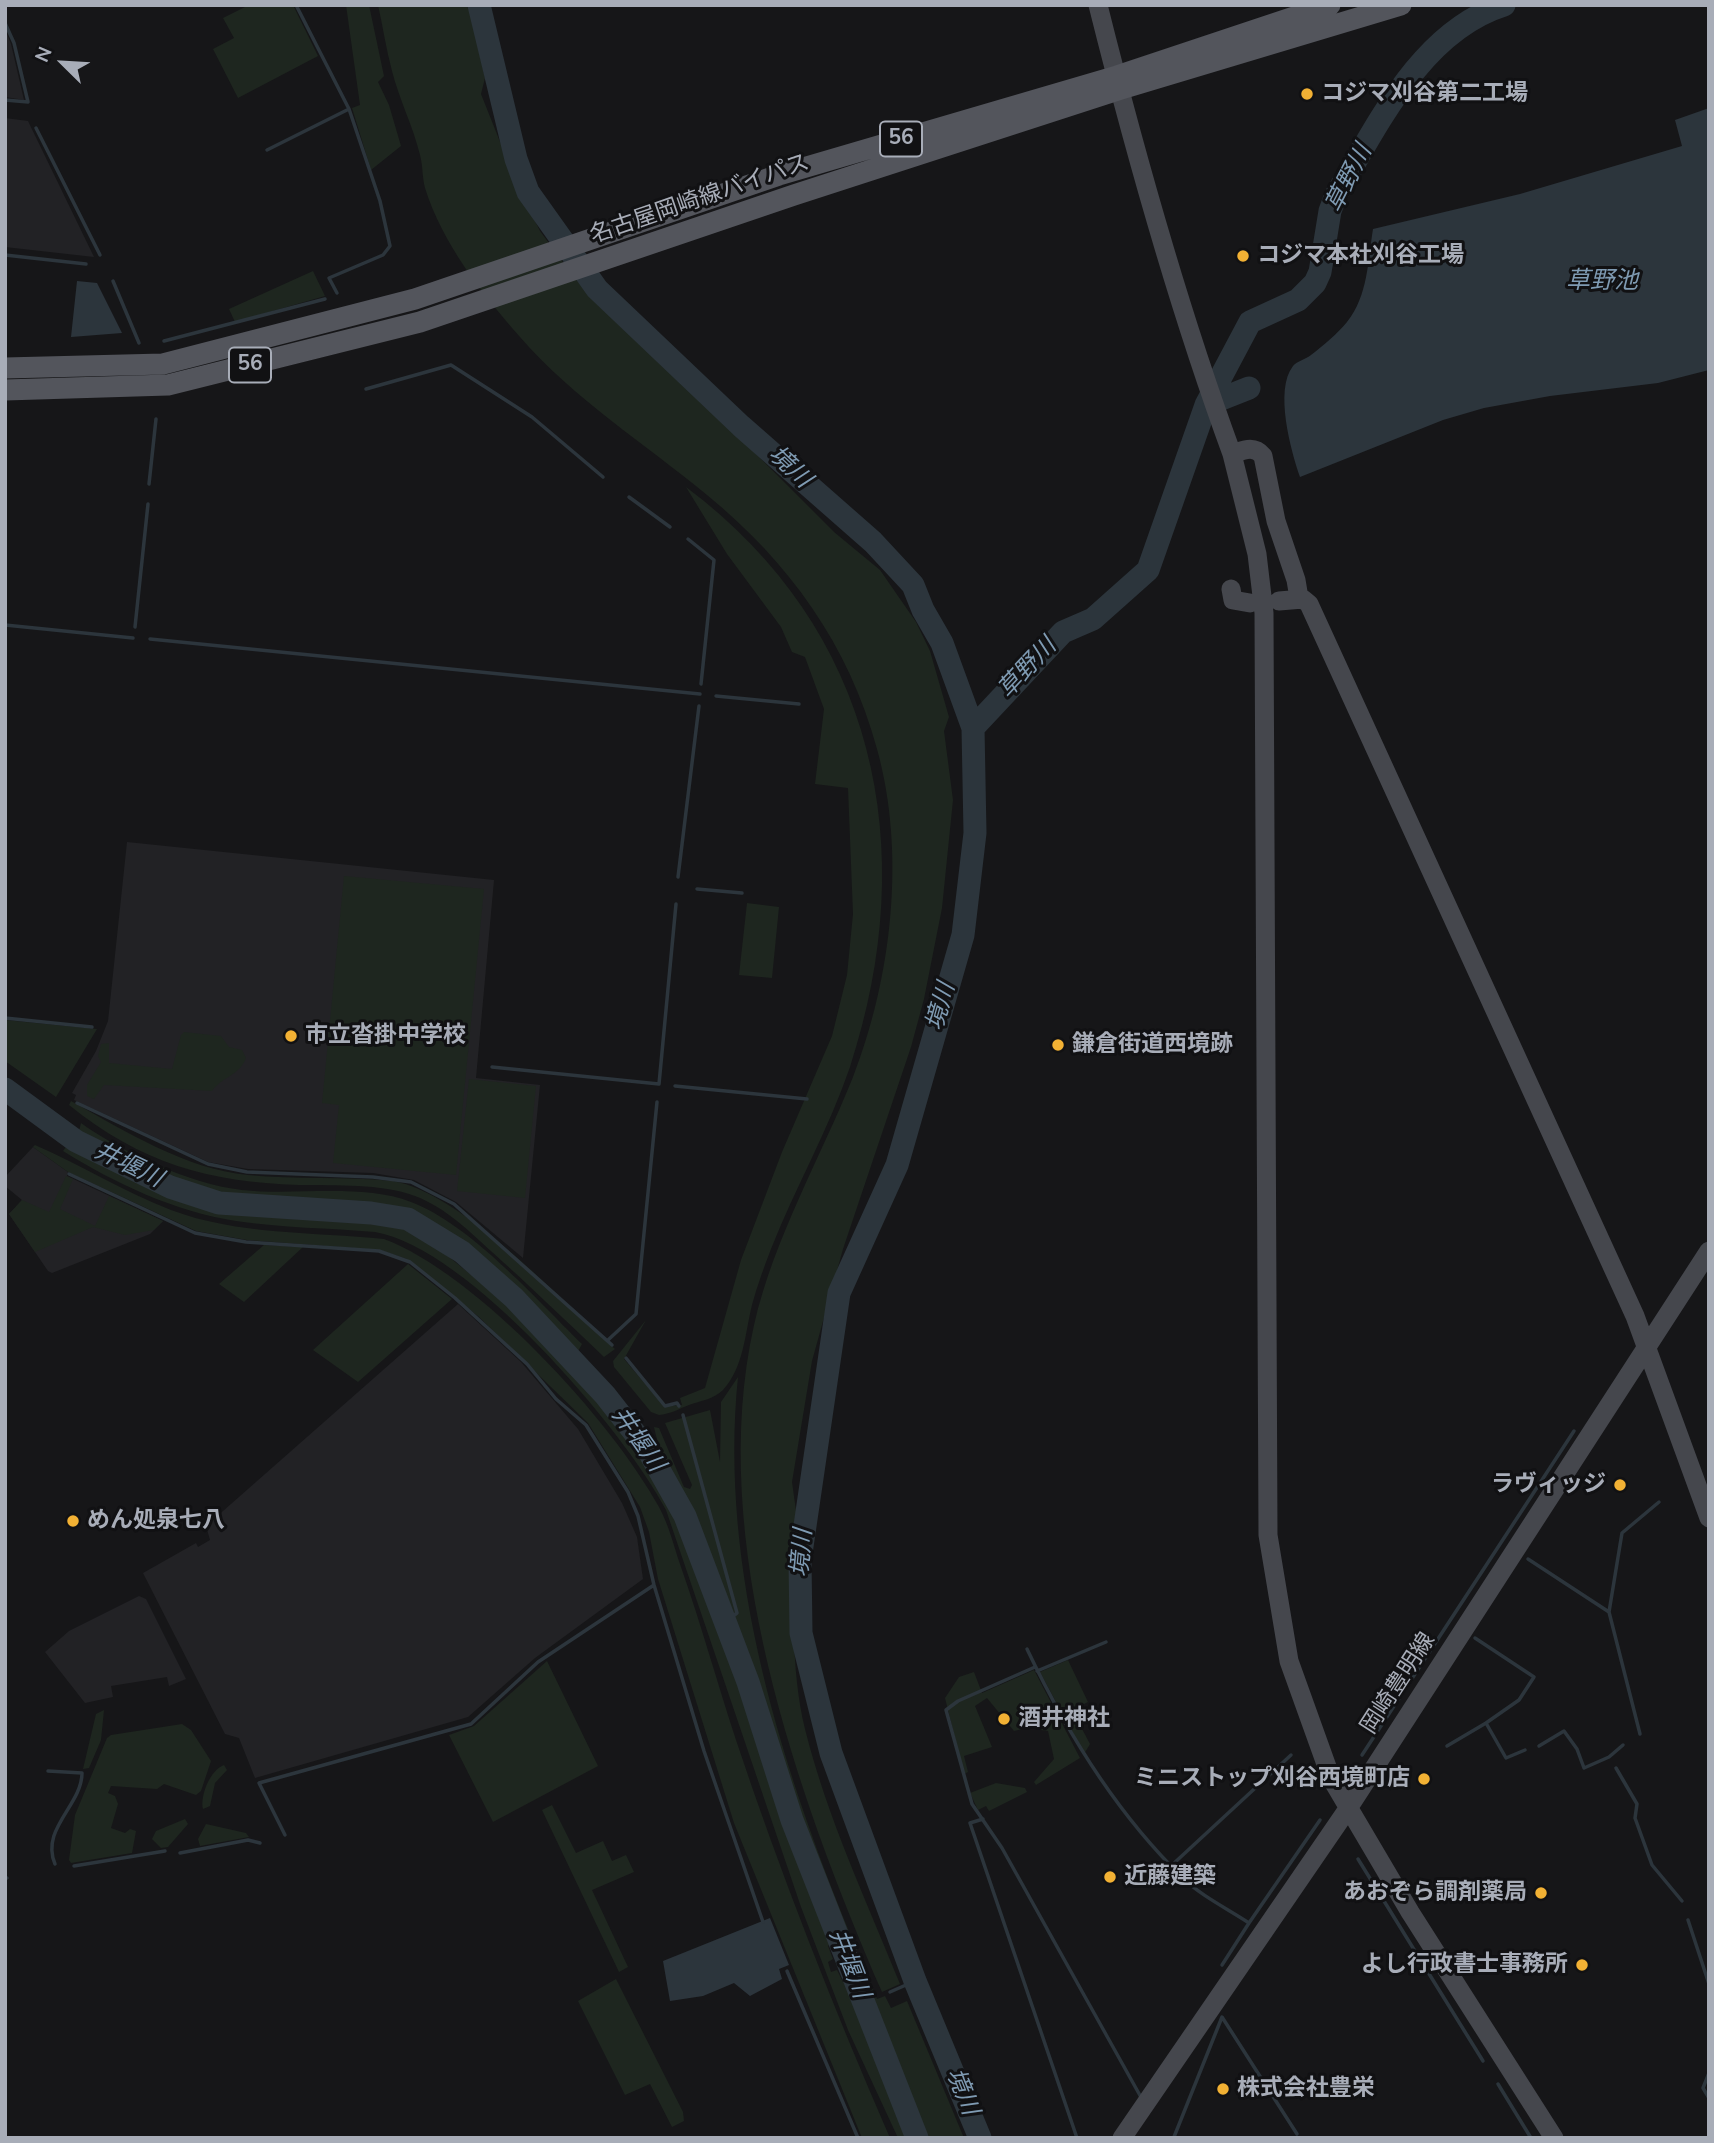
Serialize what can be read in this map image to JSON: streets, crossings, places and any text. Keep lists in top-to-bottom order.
{
  "streets": {
    "main road": ["56", "名古屋岡崎線バイパス"],
    "street": ["岡崎豊明線"]
  },
  "water": [
    "草野川",
    "草野池",
    "境川",
    "井堰川"
  ],
  "places": [
    "コジマ刈谷第二工場",
    "コジマ本社刈谷工場",
    "市立沓掛中学校",
    "鎌倉街道西境跡",
    "ラヴィッジ",
    "めん処泉七八",
    "酒井神社",
    "ミニストップ刈谷西境町店",
    "近藤建築",
    "あおぞら調剤薬局",
    "よし行政書士事務所",
    "株式会社豊栄"
  ],
  "north": "top left"
}
